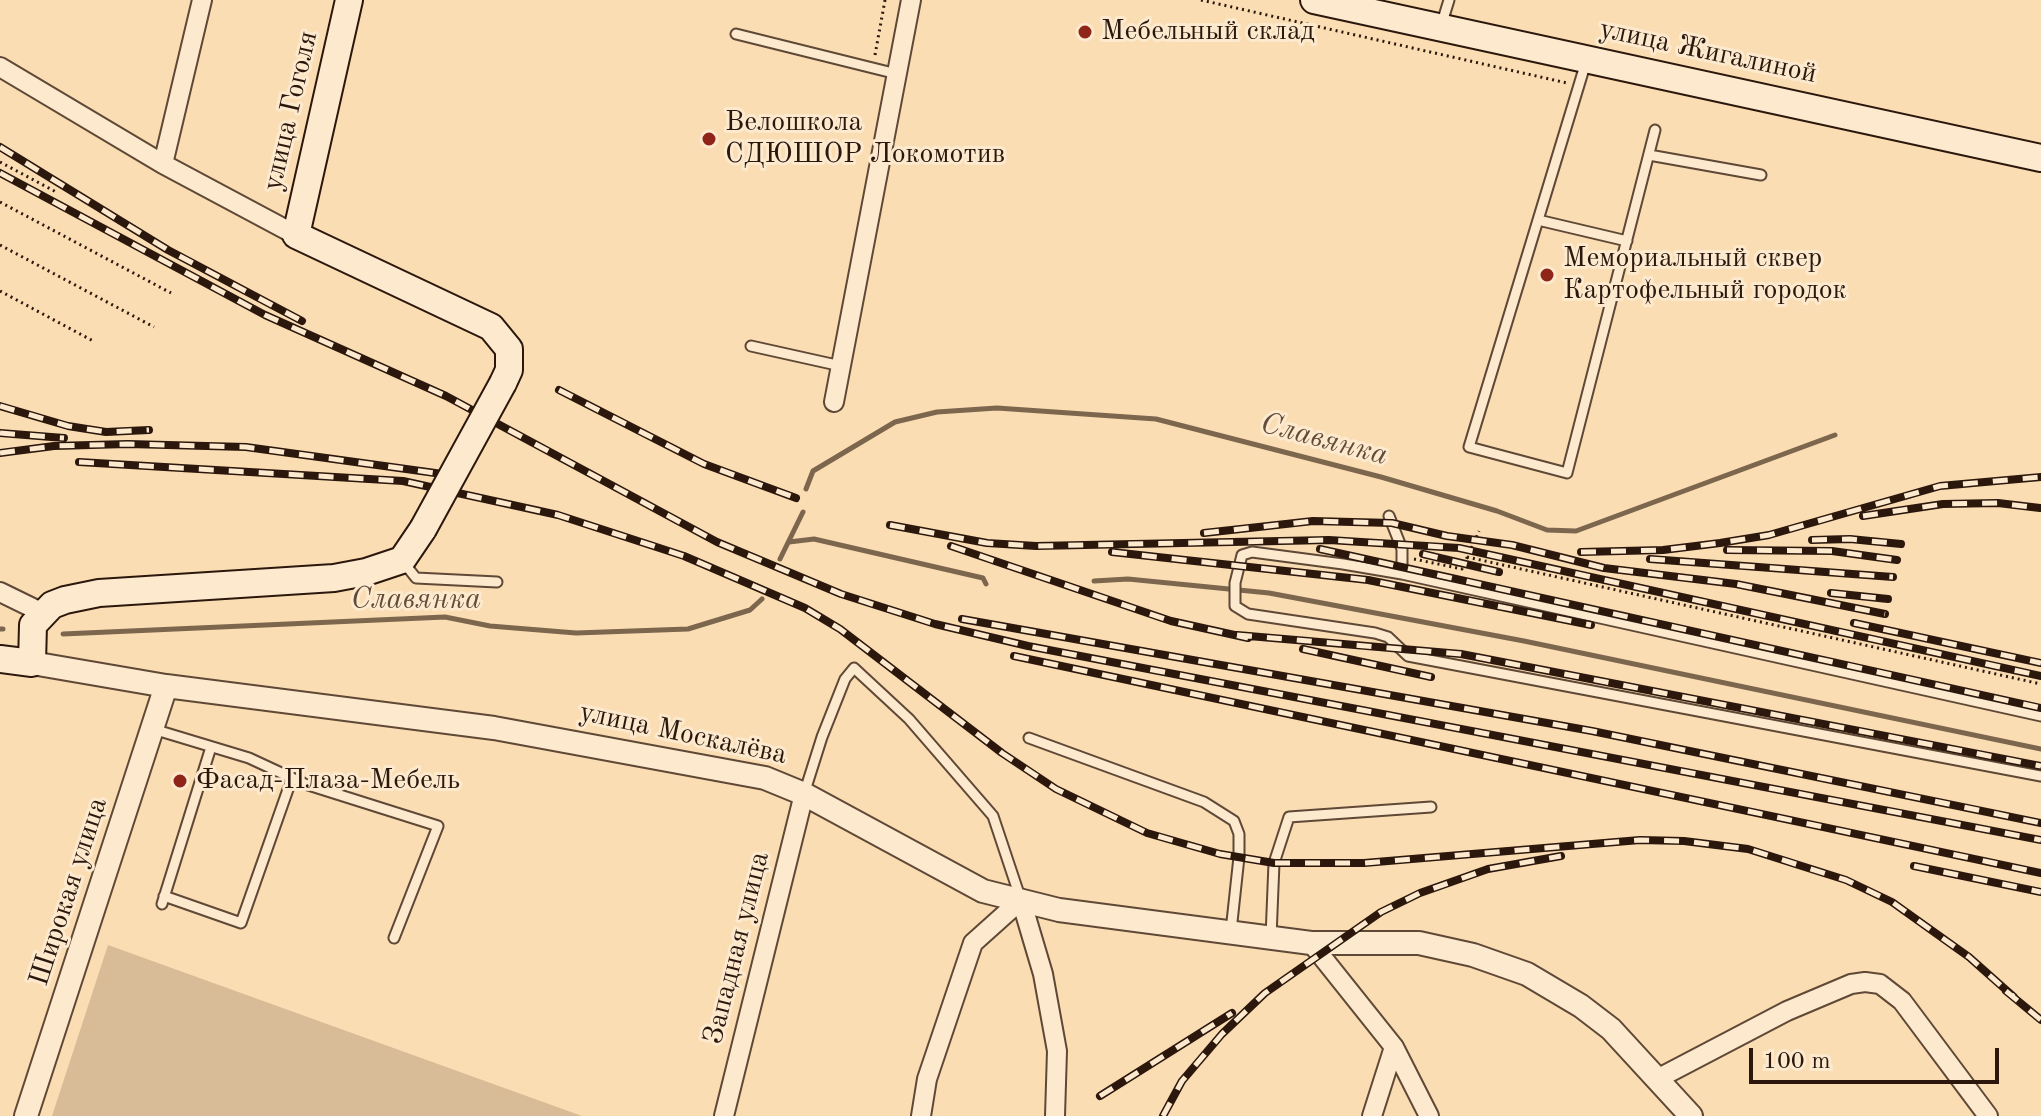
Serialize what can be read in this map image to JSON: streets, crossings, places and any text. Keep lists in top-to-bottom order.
{
  "streets": {
    "main road": ["улица Жигалиной", "улица Гоголя", "улица Москалёва"],
    "street": ["Широкая улица", "Западная улица"]
  },
  "crossings": [
    ["улица Москалёва", "Широкая улица"],
    ["улица Москалёва", "Западная улица"]
  ],
  "water": ["Славянка"],
  "places": [
    "Мебельный склад",
    "Велошкола СДЮШОР Локомотив",
    "Мемориальный сквер Картофельный городок",
    "Фасад-Плаза-Мебель"
  ],
  "scale_bar": "100 m"
}
